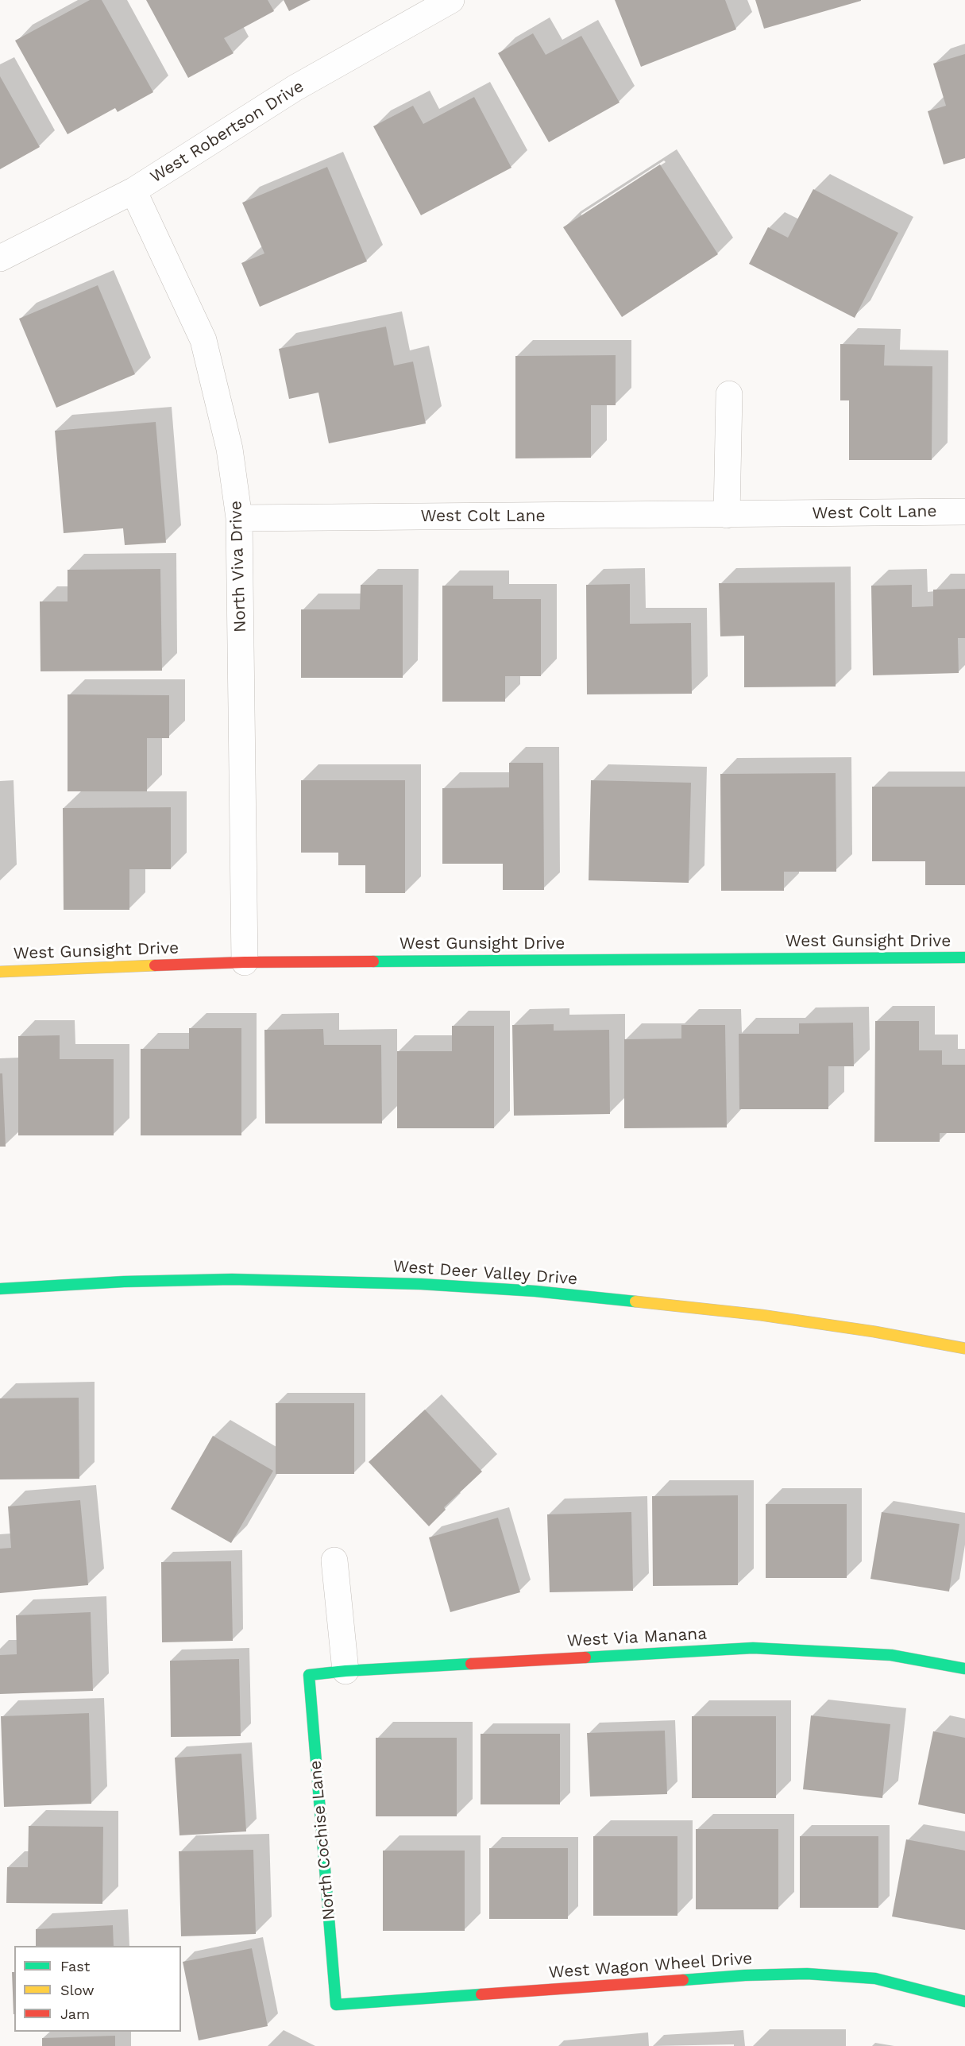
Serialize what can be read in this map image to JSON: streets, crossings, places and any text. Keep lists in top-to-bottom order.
{
  "streets": {
    "street": [
      "West Robertson Drive",
      "West Colt Lane",
      "North Viva Drive",
      "West Gunsight Drive",
      "West Deer Valley Drive",
      "West Via Manana",
      "North Cochise Lane",
      "West Wagon Wheel Drive"
    ]
  },
  "crossings": [
    ["West Robertson Drive", "North Viva Drive"],
    ["West Colt Lane", "North Viva Drive"],
    ["North Viva Drive", "West Gunsight Drive"],
    ["West Via Manana", "North Cochise Lane"],
    ["North Cochise Lane", "West Wagon Wheel Drive"]
  ],
  "legend": ["Fast", "Slow", "Jam"]
}
